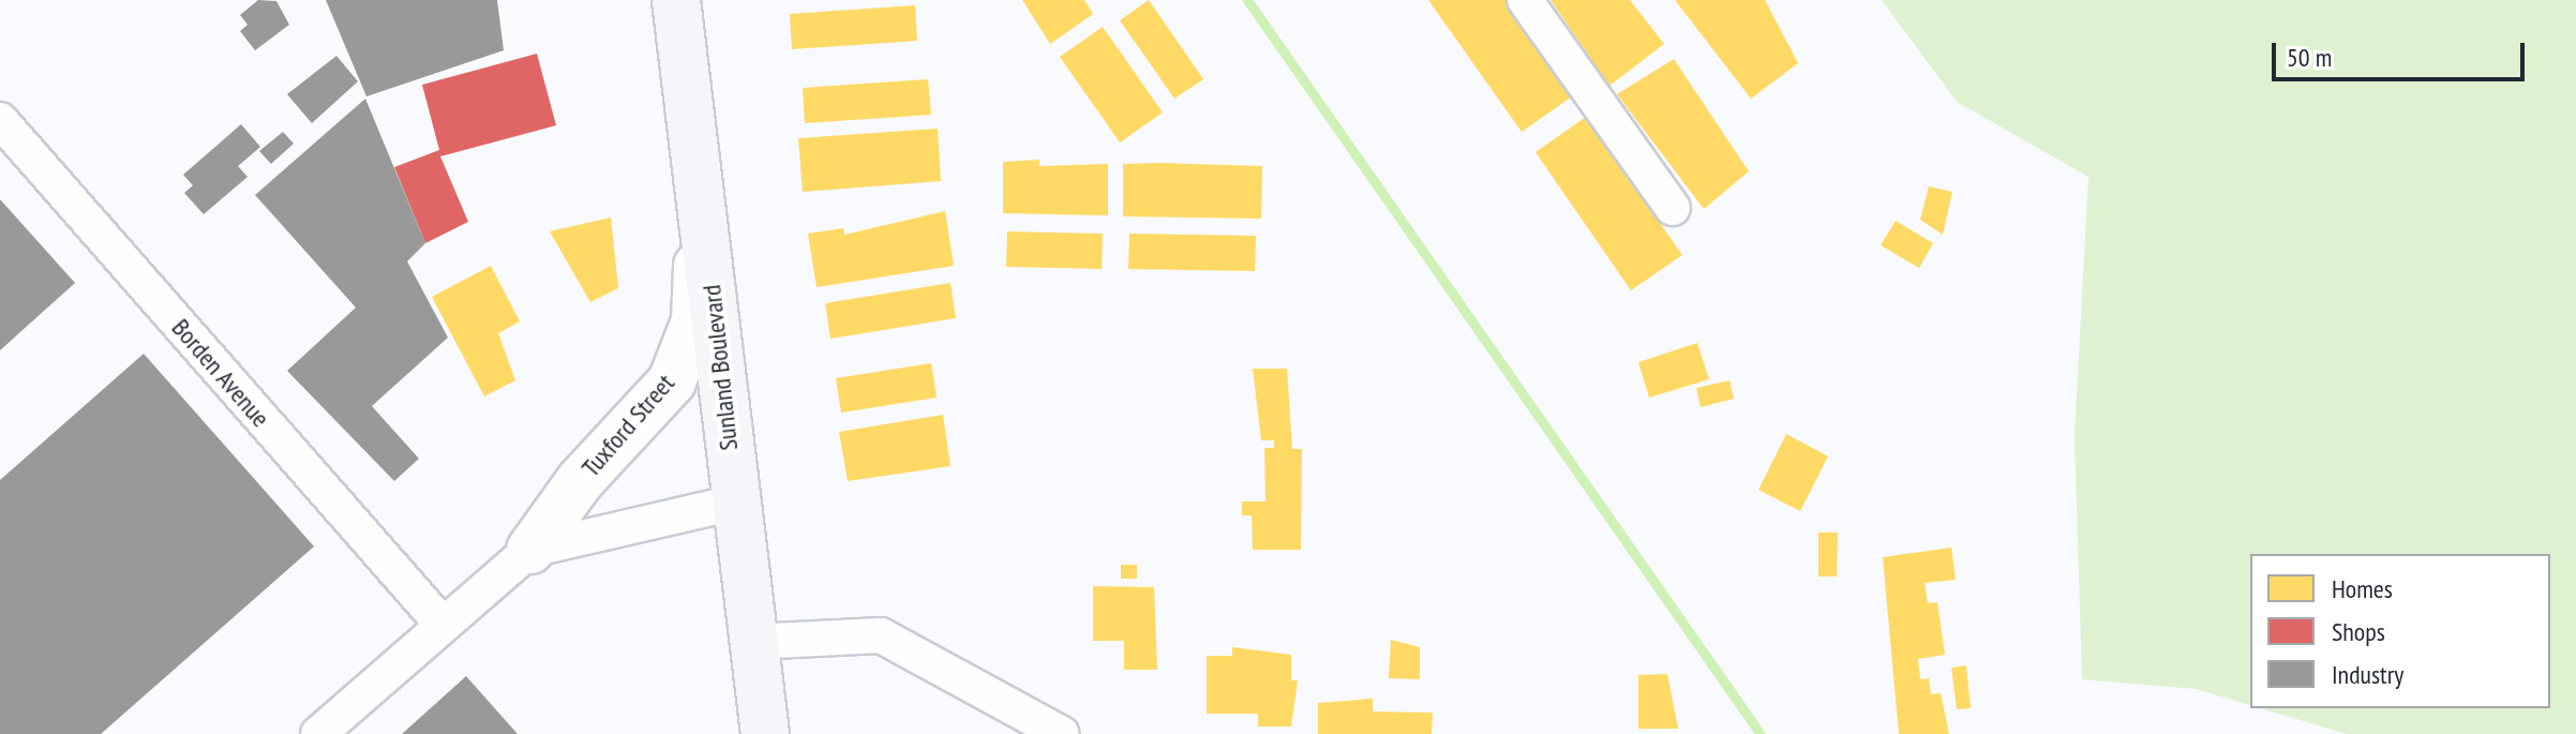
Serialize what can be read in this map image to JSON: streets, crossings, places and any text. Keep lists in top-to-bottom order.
{
  "streets": {
    "main road": ["Sunland Boulevard"],
    "street": ["Borden Avenue", "Tuxford Street"]
  },
  "crossings": [
    ["Sunland Boulevard", "Tuxford Street"],
    ["Borden Avenue", "Tuxford Street"]
  ],
  "legend": ["Homes", "Shops", "Industry"],
  "scale_bar": "50 m"
}
